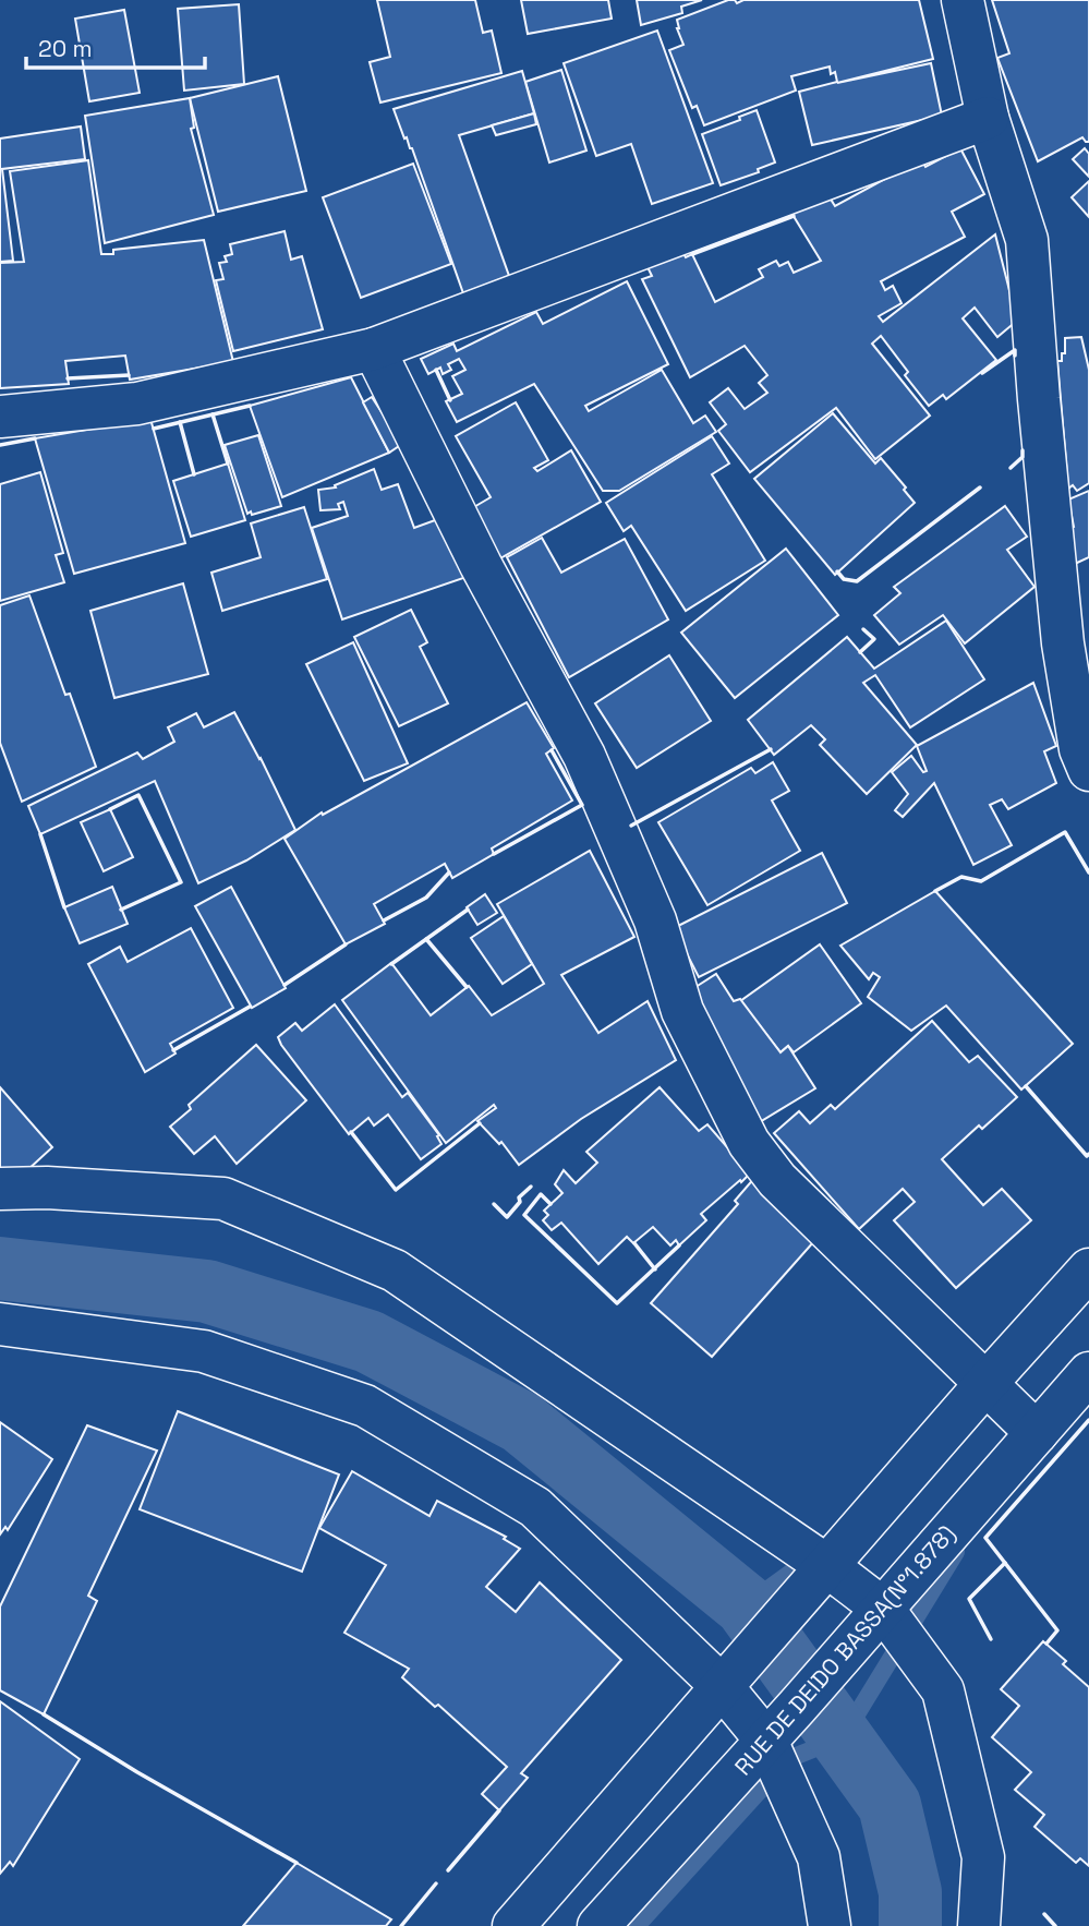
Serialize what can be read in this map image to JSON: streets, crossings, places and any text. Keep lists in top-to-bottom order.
{
  "streets": {
    "street": ["RUE DE DEIDO BASSA(N°1.878)"]
  },
  "scale_bar": "20 m"
}
